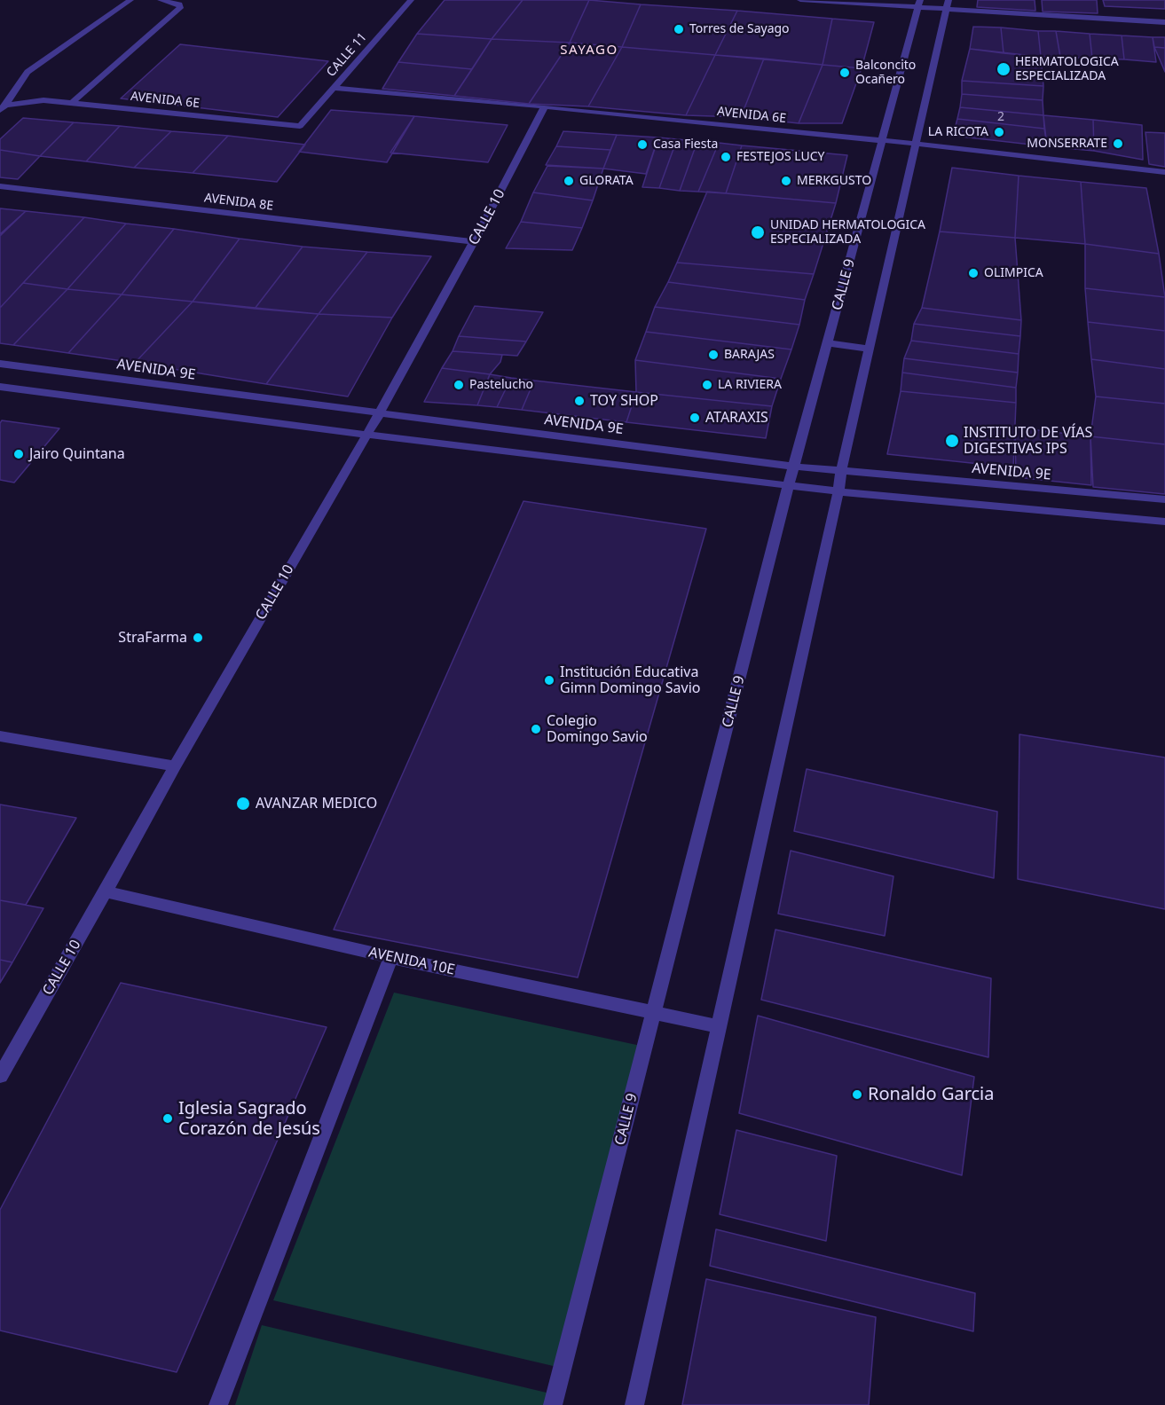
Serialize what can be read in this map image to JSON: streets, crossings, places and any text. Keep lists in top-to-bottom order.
{
  "streets": {
    "street": [
      "CALLE 11",
      "AVENIDA 6E",
      "AVENIDA 8E",
      "CALLE 10",
      "CALLE 9",
      "AVENIDA 9E",
      "AVENIDA 10E"
    ]
  },
  "crossings": [
    ["CALLE 11", "AVENIDA 6E"],
    ["AVENIDA 6E", "CALLE 10"],
    ["AVENIDA 6E", "CALLE 9"],
    ["AVENIDA 8E", "CALLE 10"],
    ["CALLE 10", "AVENIDA 9E"],
    ["CALLE 10", "AVENIDA 10E"],
    ["CALLE 9", "AVENIDA 9E"],
    ["CALLE 9", "AVENIDA 10E"]
  ],
  "districts": ["SAYAGO"],
  "places": [
    "Torres de Sayago",
    "HERMATOLOGICA ESPECIALIZADA",
    "Balconcito Ocañero",
    "LA RICOTA",
    "MONSERRATE",
    "Casa Fiesta",
    "FESTEJOS LUCY",
    "GLORATA",
    "MERKGUSTO",
    "UNIDAD HERMATOLOGICA ESPECIALIZADA",
    "OLIMPICA",
    "BARAJAS",
    "Pastelucho",
    "LA RIVIERA",
    "TOY SHOP",
    "ATARAXIS",
    "INSTITUTO DE VÍAS DIGESTIVAS IPS",
    "Jairo Quintana",
    "StraFarma",
    "Institución Educativa Gimn Domingo Savio",
    "Colegio Domingo Savio",
    "AVANZAR MEDICO",
    "Ronaldo Garcia",
    "Iglesia Sagrado Corazón de Jesús"
  ],
  "house_numbers": ["2"]
}
